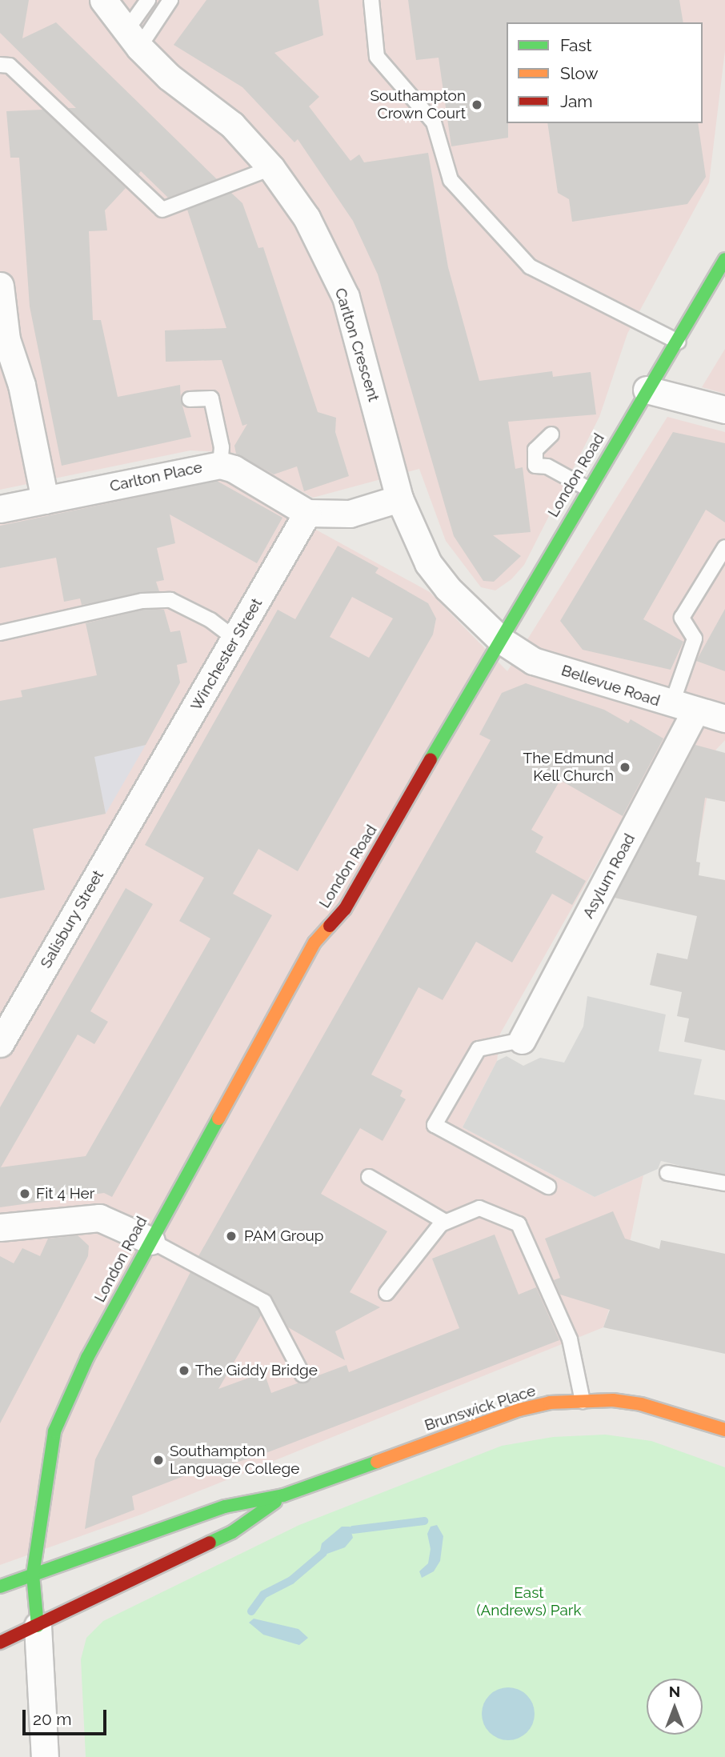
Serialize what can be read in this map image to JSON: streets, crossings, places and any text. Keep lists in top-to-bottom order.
{
  "streets": {
    "street": [
      "Carlton Crescent",
      "London Road",
      "Carlton Place",
      "Winchester Street",
      "Bellevue Road",
      "Asylum Road",
      "Salisbury Street",
      "Brunswick Place"
    ]
  },
  "crossings": [
    ["Carlton Crescent", "London Road"],
    ["Carlton Crescent", "Carlton Place"],
    ["Carlton Crescent", "Bellevue Road"],
    ["London Road", "Bellevue Road"],
    ["London Road", "Brunswick Place"],
    ["Carlton Place", "Winchester Street"],
    ["Winchester Street", "Salisbury Street"],
    ["Bellevue Road", "Asylum Road"]
  ],
  "parks": ["East (Andrews) Park"],
  "places": [
    "Southampton Crown Court",
    "The Edmund Kell Church",
    "Fit 4 Her",
    "PAM Group",
    "The Giddy Bridge",
    "Southampton Language College"
  ],
  "legend": ["Fast", "Slow", "Jam"],
  "scale_bar": "20 m",
  "north": "top"
}
